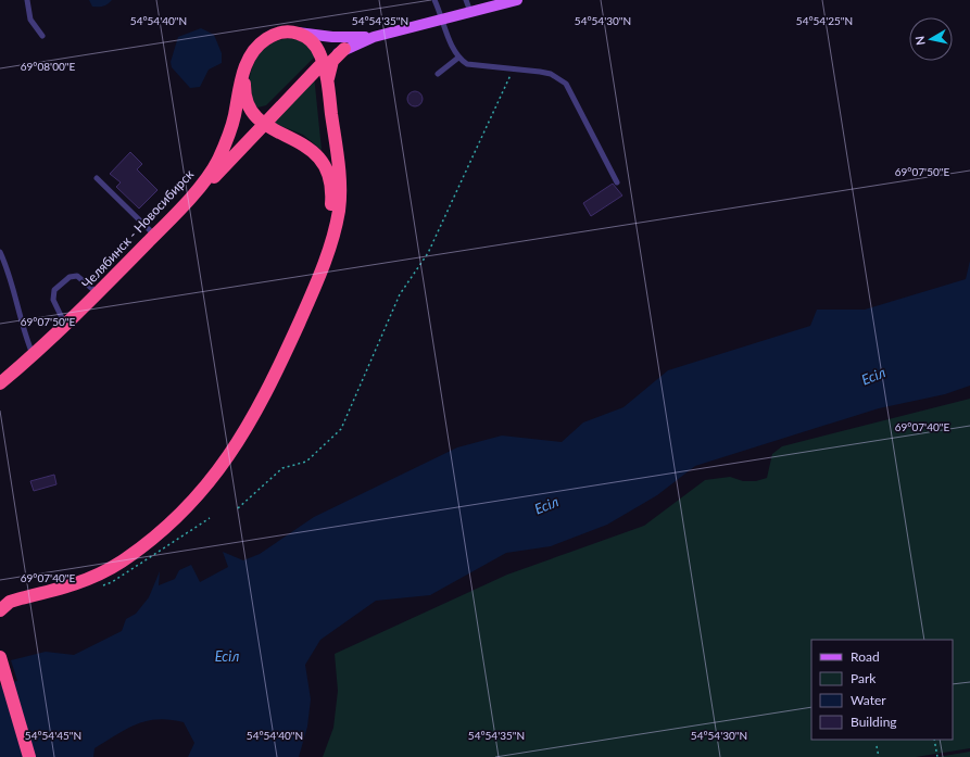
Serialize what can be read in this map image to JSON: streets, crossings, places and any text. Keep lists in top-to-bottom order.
{
  "streets": {
    "highway": ["Челябинск - Новосибирск"]
  },
  "water": ["Есіл"],
  "legend": [
    "Road",
    "Park",
    "Water",
    "Building"
  ],
  "north": "left",
  "coordinates": [
    "54°54'40\"N",
    "54°54'35\"N",
    "54°54'30\"N",
    "54°54'25\"N",
    "69°08'00\"E",
    "69°07'50\"E",
    "69°07'40\"E",
    "54°54'45\"N"
  ]
}
